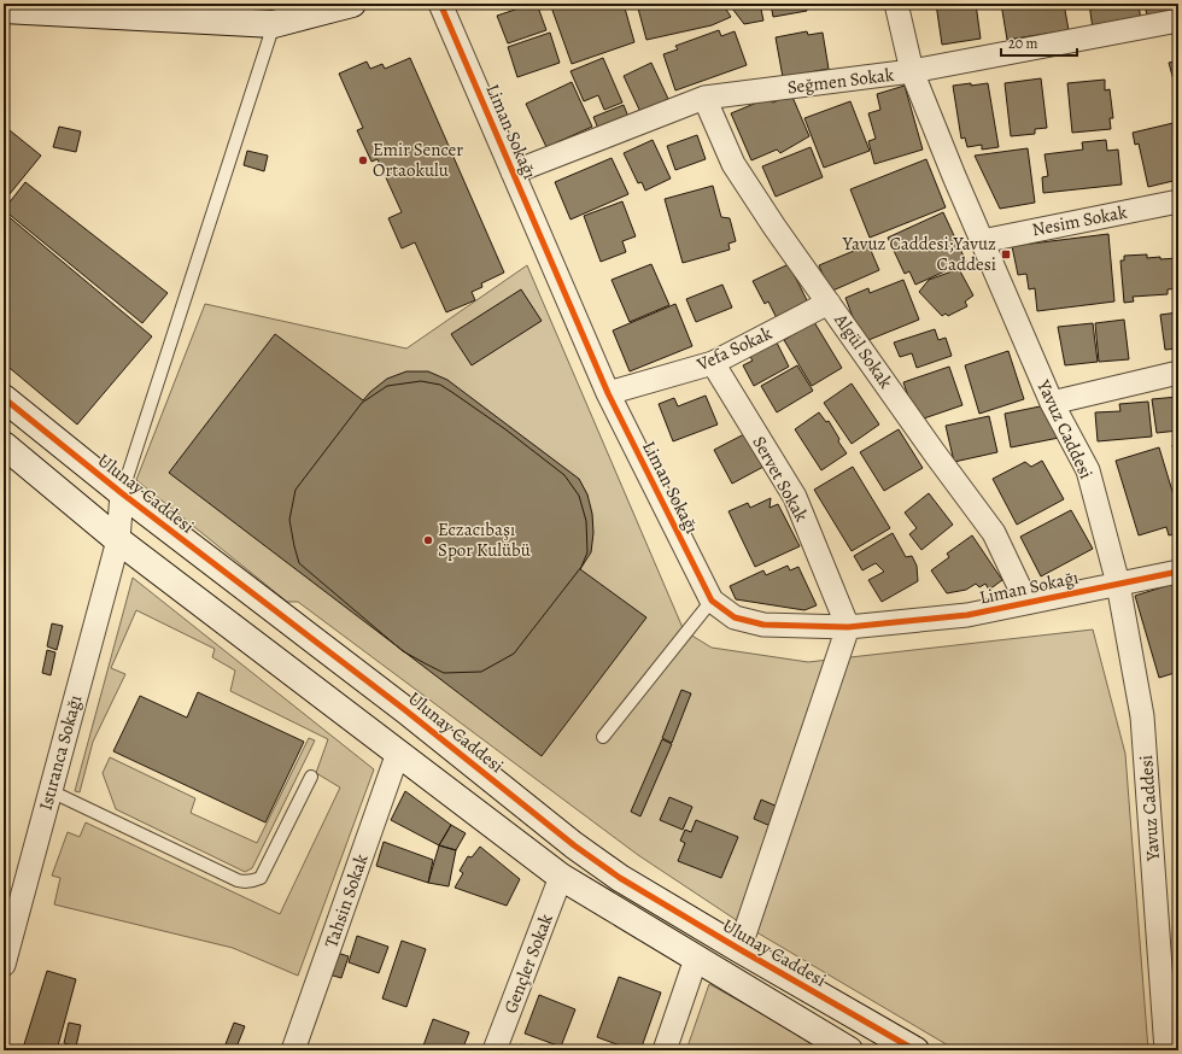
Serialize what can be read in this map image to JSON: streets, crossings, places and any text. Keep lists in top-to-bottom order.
{
  "streets": {
    "street": [
      "Seğmen Sokak",
      "Liman Sokağı",
      "Nesim Sokak",
      "Vefa Sokak",
      "Algül Sokak",
      "Yavuz Caddesi",
      "Servet Sokak",
      "Ulunay Caddesi",
      "Istıranca Sokağı",
      "Tahsin Sokak",
      "Gençler Sokak"
    ]
  },
  "crossings": [
    ["Seğmen Sokak", "Liman Sokağı"],
    ["Seğmen Sokak", "Algül Sokak"],
    ["Seğmen Sokak", "Yavuz Caddesi"],
    ["Liman Sokağı", "Vefa Sokak"],
    ["Liman Sokağı", "Algül Sokak"],
    ["Liman Sokağı", "Yavuz Caddesi"],
    ["Liman Sokağı", "Servet Sokak"],
    ["Nesim Sokak", "Yavuz Caddesi"],
    ["Vefa Sokak", "Algül Sokak"],
    ["Vefa Sokak", "Servet Sokak"],
    ["Ulunay Caddesi", "Istıranca Sokağı"]
  ],
  "places": {
    "other": ["Emir Sencer Ortaokulu", "Eczacıbaşı Spor Kulübü"],
    "transit": ["Yavuz Caddesi;Yavuz Caddesi̇"]
  },
  "scale_bar": "20 m"
}
